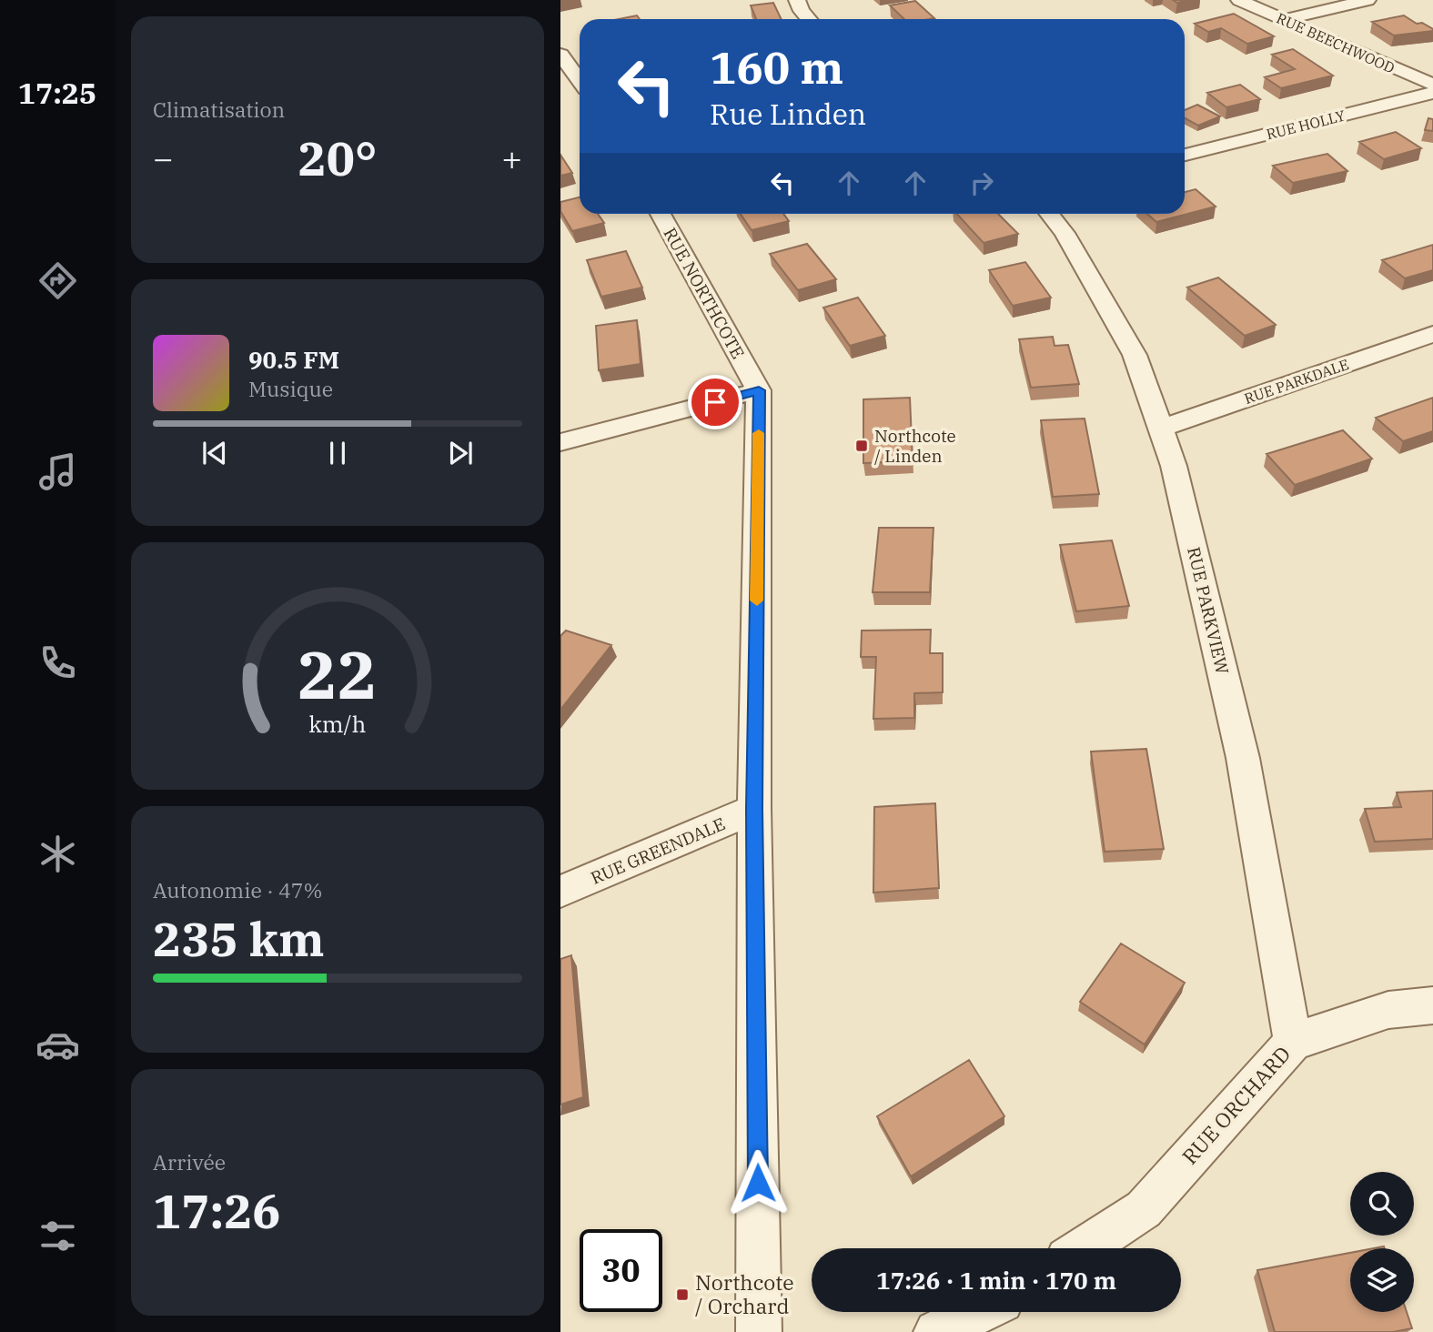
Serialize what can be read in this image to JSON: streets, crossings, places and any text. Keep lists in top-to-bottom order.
{
  "streets": {
    "street": [
      "RUE BEECHWOOD",
      "RUE HOLLY",
      "RUE NORTHCOTE",
      "RUE PARKDALE",
      "RUE PARKVIEW",
      "RUE GREENDALE",
      "RUE ORCHARD"
    ]
  },
  "crossings": [
    ["RUE NORTHCOTE", "RUE GREENDALE"],
    ["RUE PARKDALE", "RUE PARKVIEW"],
    ["RUE PARKVIEW", "RUE ORCHARD"]
  ],
  "places": {
    "transit": ["Northcote / Linden", "Northcote / Orchard"]
  },
  "page": {
    "tabs": "17:25",
    "tile": [
      "Climatisation",
      ["Autonomie · 47%", "235 km"],
      ["Arrivée", "17:26"]
    ],
    "turn": ["160 m", "Rue Linden"],
    "heat": ["−", "20°", "+"],
    "song": ["90.5 FM", "Musique"],
    "limit": "30",
    "trip": "17:26 · 1 min · 170 m",
    "gauge": ["22", "km/h"]
  }
}
